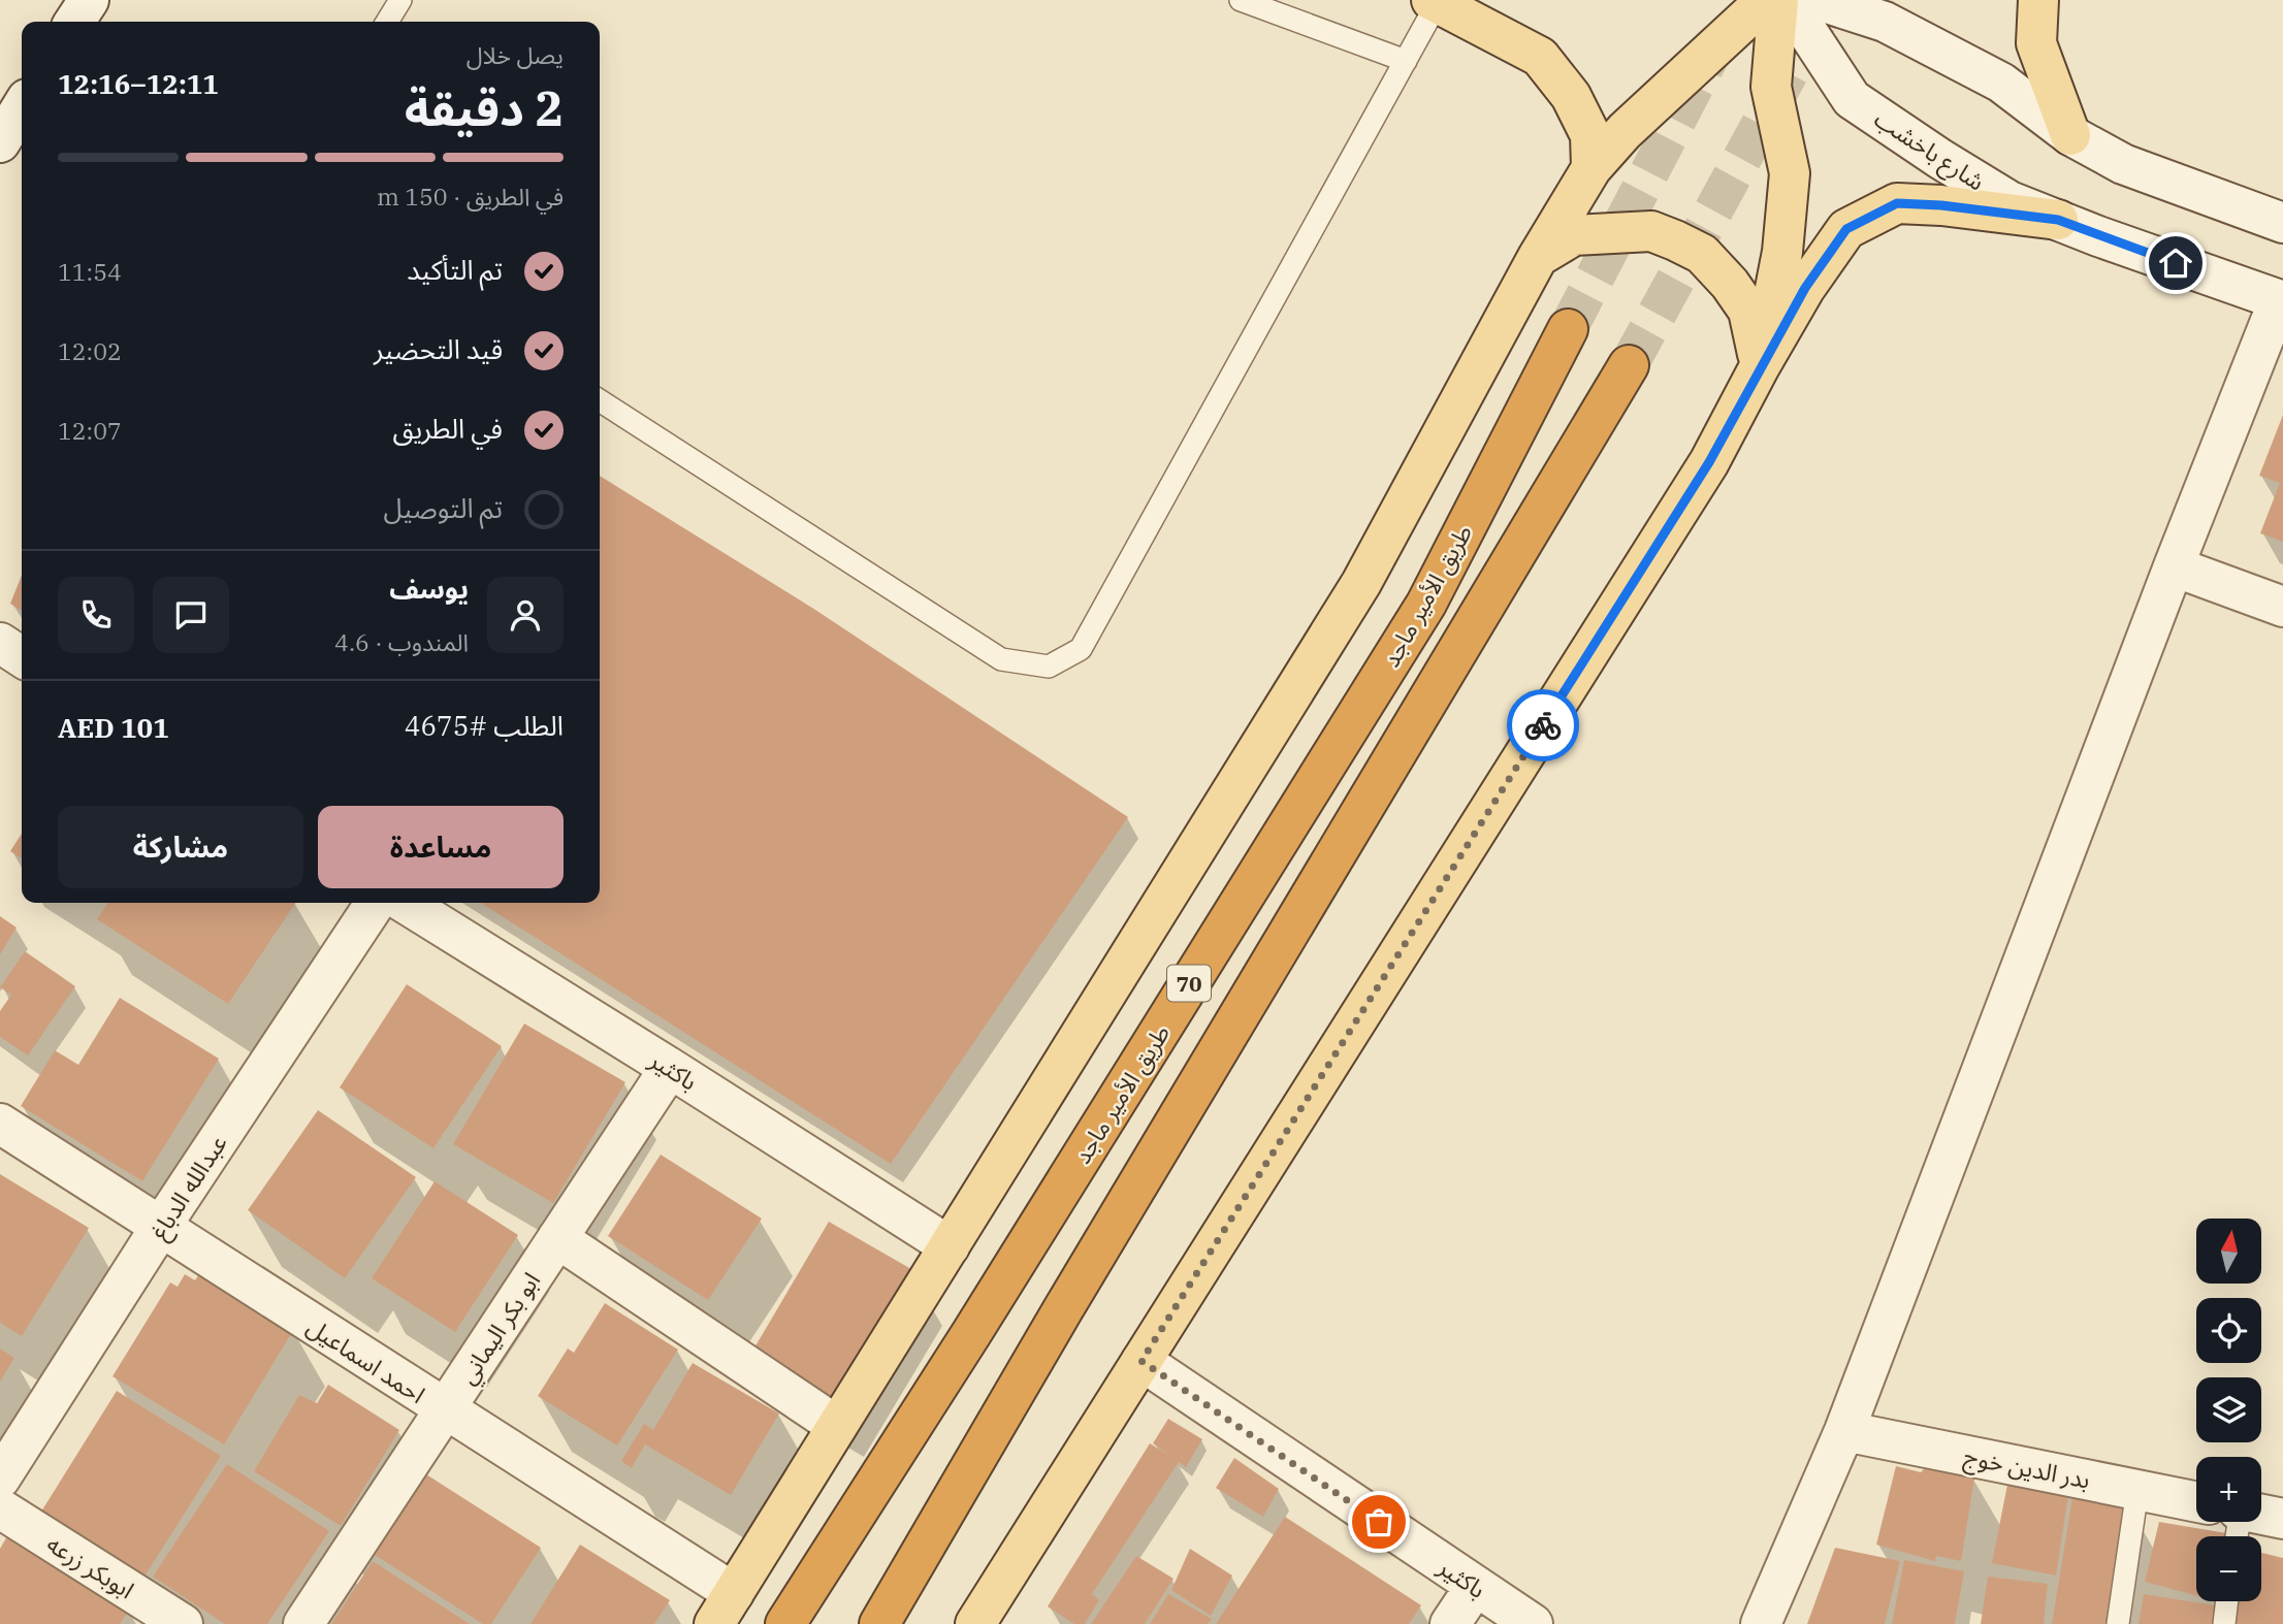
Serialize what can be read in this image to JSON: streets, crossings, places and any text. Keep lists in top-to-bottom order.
{
  "streets": {
    "highway": ["طريق الأمير ماجد", "70"],
    "street": [
      "شارع باخشب",
      "باكثير",
      "عبدالله الدباغ",
      "ابو بكر اليماني",
      "احمد اسماعيل",
      "بدر الدين خوج",
      "ابوبكر زرعه"
    ]
  },
  "crossings": [
    ["باكثير", "ابو بكر اليماني"],
    ["عبدالله الدباغ", "احمد اسماعيل"],
    ["ابو بكر اليماني", "احمد اسماعيل"]
  ],
  "north": "top",
  "page": {
    "heading": ["2 دقيقة", "يصل خلال", "12:11–12:16"],
    "panel": [
      "يوسف",
      "المندوب · 4.6",
      "الطلب #4675",
      "AED 101"
    ],
    "bar": "في الطريق · 150 m",
    "list": [
      ["تم التأكيد", "11:54"],
      ["قيد التحضير", "12:02"],
      ["في الطريق", "12:07"],
      "تم التوصيل"
    ],
    "buttons": ["مساعدة", "مشاركة"],
    "map_buttons": ["+", "−"]
  }
}
